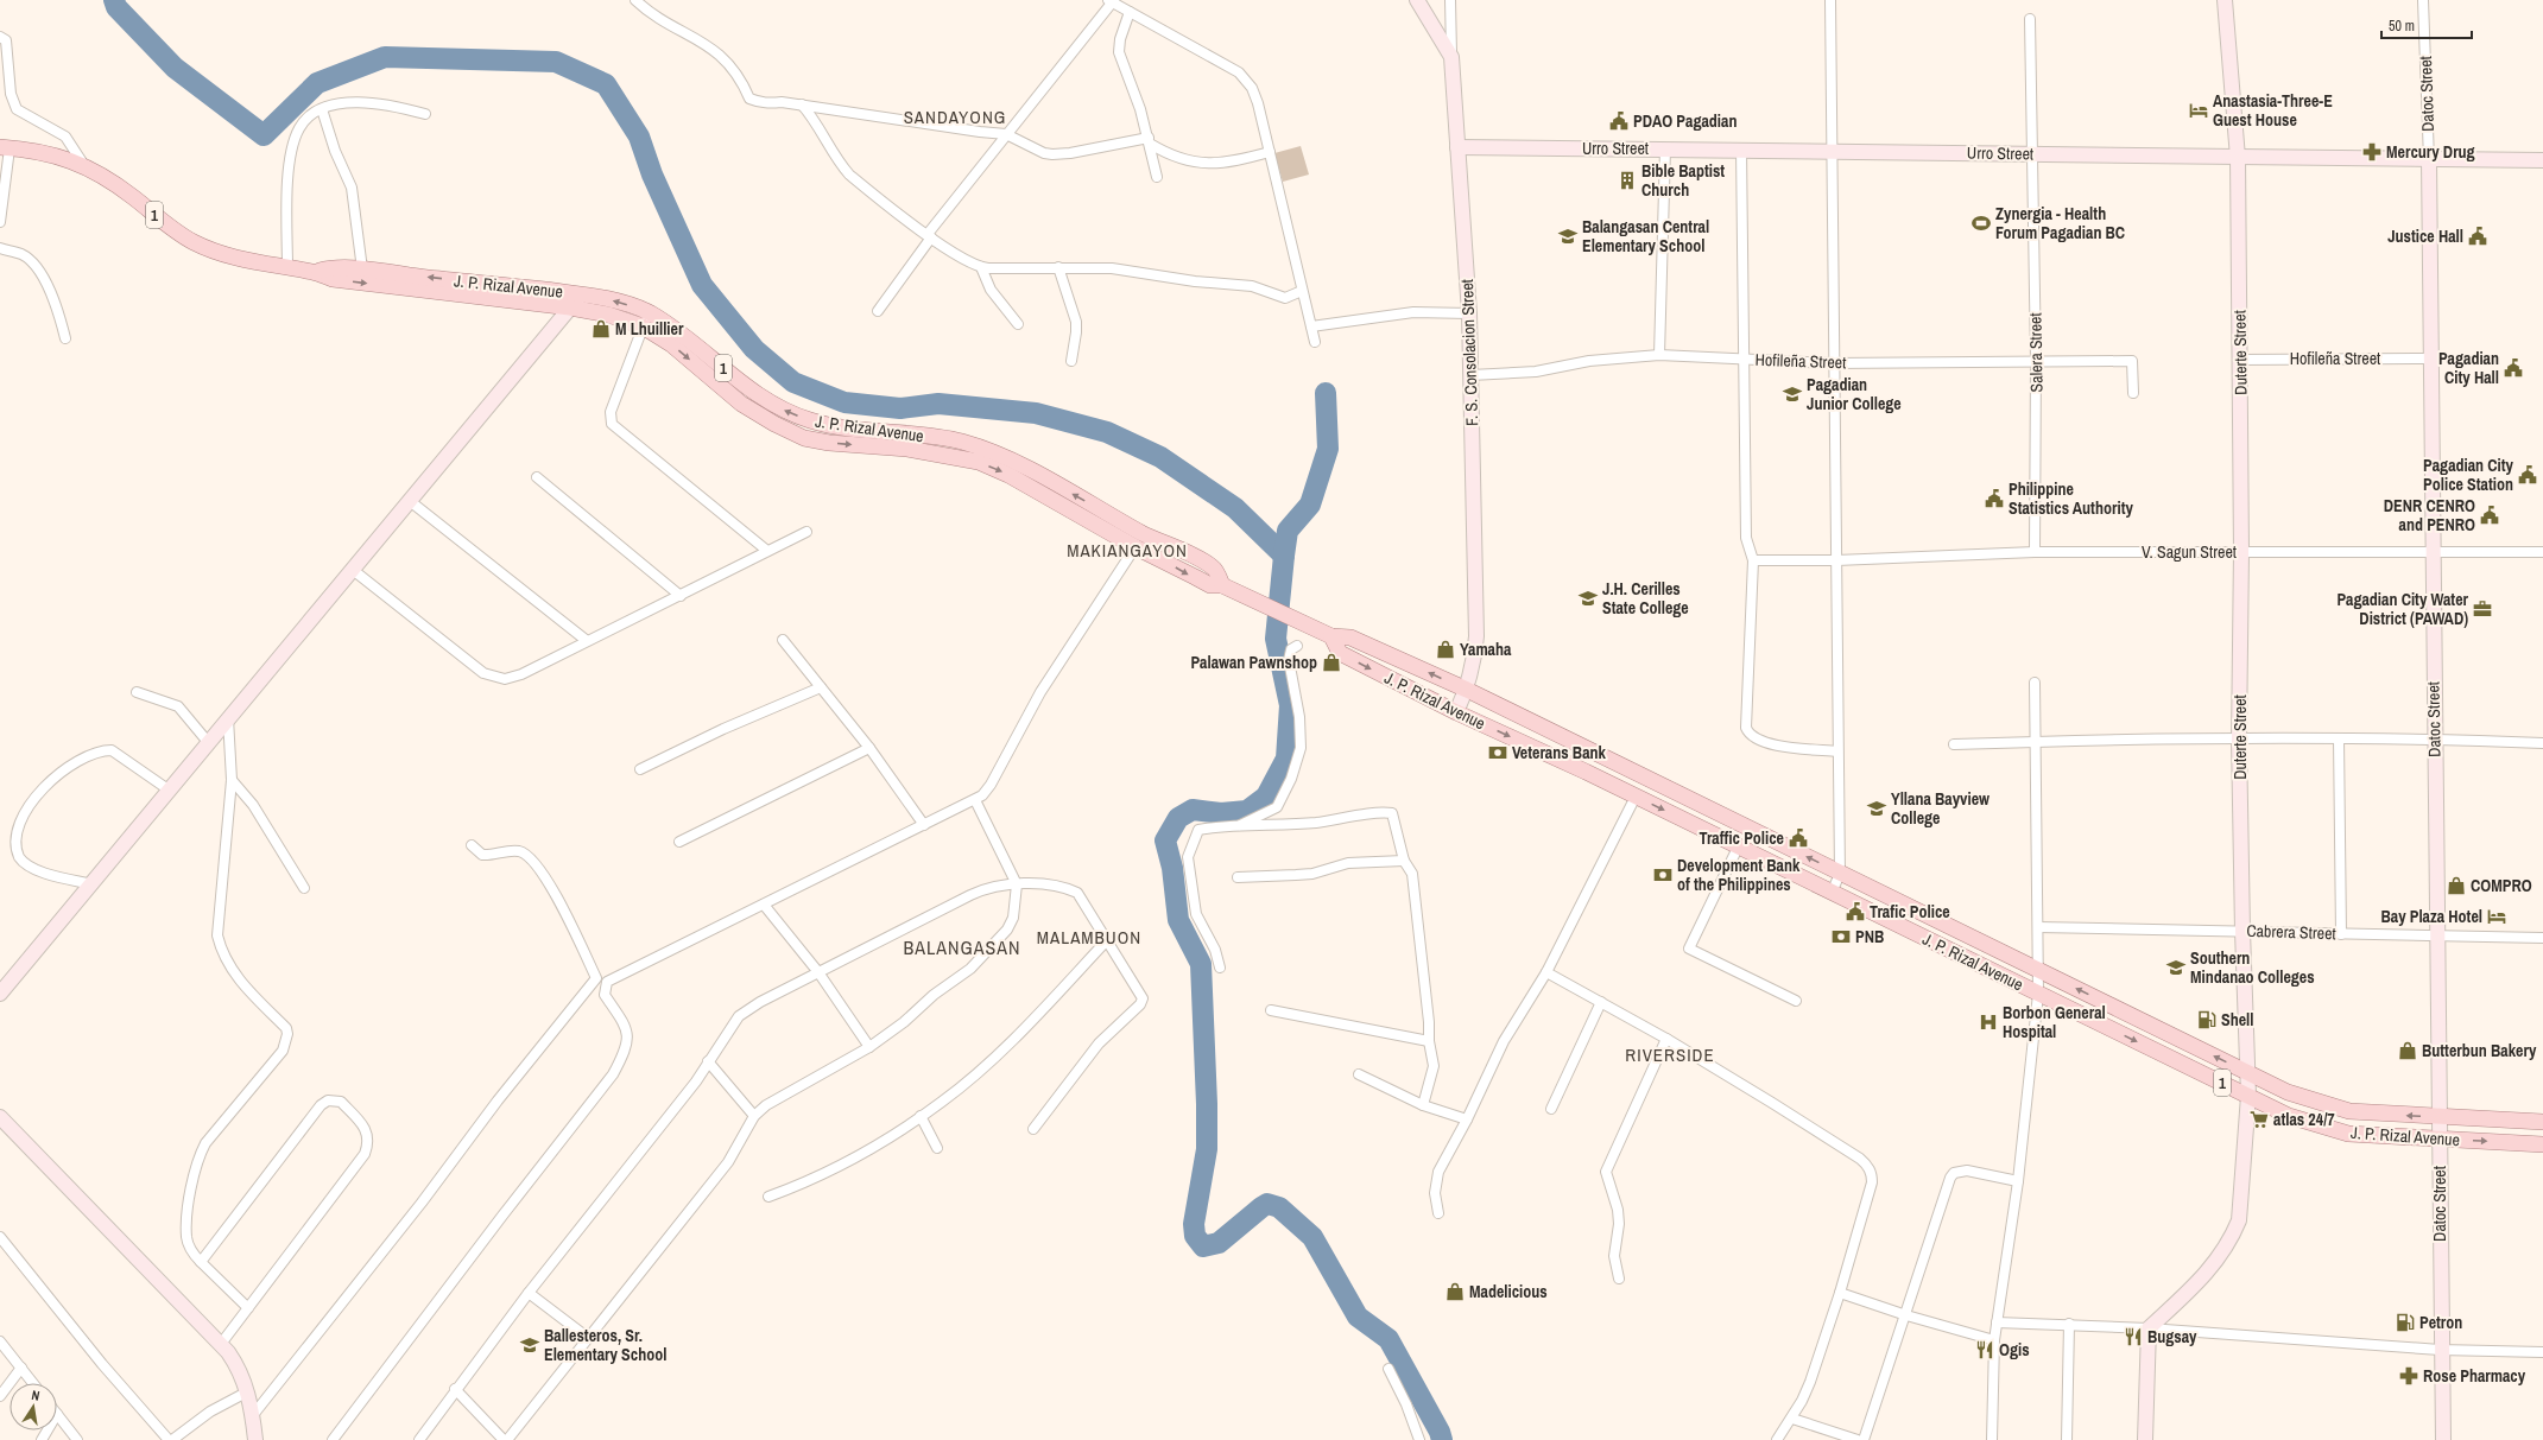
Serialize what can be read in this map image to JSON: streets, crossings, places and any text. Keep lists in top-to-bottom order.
{
  "streets": {
    "main road": ["1", "J. P. Rizal Avenue"],
    "street": [
      "Datoc Street",
      "Urro Street",
      "F. S. Consolacion Street",
      "Salera Street",
      "Duterte Street",
      "Hofileña Street",
      "V. Sagun Street",
      "Cabrera Street"
    ]
  },
  "crossings": [
    ["Datoc Street", "Urro Street"],
    ["Datoc Street", "J. P. Rizal Avenue"],
    ["Datoc Street", "Hofileña Street"],
    ["Datoc Street", "V. Sagun Street"],
    ["Datoc Street", "Cabrera Street"],
    ["Urro Street", "F. S. Consolacion Street"],
    ["Urro Street", "Salera Street"],
    ["Urro Street", "Duterte Street"],
    ["J. P. Rizal Avenue", "F. S. Consolacion Street"],
    ["J. P. Rizal Avenue", "Duterte Street"],
    ["F. S. Consolacion Street", "Hofileña Street"],
    ["Salera Street", "Hofileña Street"],
    ["Salera Street", "V. Sagun Street"],
    ["Duterte Street", "Hofileña Street"],
    ["Duterte Street", "V. Sagun Street"],
    ["Duterte Street", "Cabrera Street"]
  ],
  "districts": [
    "SANDAYONG",
    "MAKIANGAYON",
    "MALAMBUON",
    "BALANGASAN",
    "RIVERSIDE"
  ],
  "places": {
    "hotel": ["Anastasia-Three-E Guest House", "Bay Plaza Hotel"],
    "public building": [
      "PDAO Pagadian",
      "Justice Hall",
      "Pagadian City Hall",
      "Pagadian City Police Station",
      "Philippine Statistics Authority",
      "DENR CENRO and PENRO",
      "Traffic Police",
      "Trafic Police"
    ],
    "pharmacy": ["Mercury Drug", "Rose Pharmacy"],
    "building": ["Bible Baptist Church"],
    "sports": ["Zynergia - Health Forum Pagadian BC"],
    "school or university": [
      "Balangasan Central Elementary School",
      "Pagadian Junior College",
      "J.H. Cerilles State College",
      "Yllana Bayview College",
      "Southern Mindanao Colleges",
      "Ballesteros, Sr. Elementary School"
    ],
    "shop": [
      "M Lhuillier",
      "Yamaha",
      "Palawan Pawnshop",
      "COMPRO",
      "Butterbun Bakery",
      "Madelicious"
    ],
    "office": ["Pagadian City Water District (PAWAD)"],
    "bank": ["Veterans Bank", "Development Bank of the Philippines", "PNB"],
    "fuel station": ["Shell", "Petron"],
    "hospital": ["Borbon General Hospital"],
    "supermarket": ["atlas 24/7"],
    "restaurant": ["Bugsay", "Ogis"]
  },
  "scale_bar": "50 m",
  "north": "top"
}
